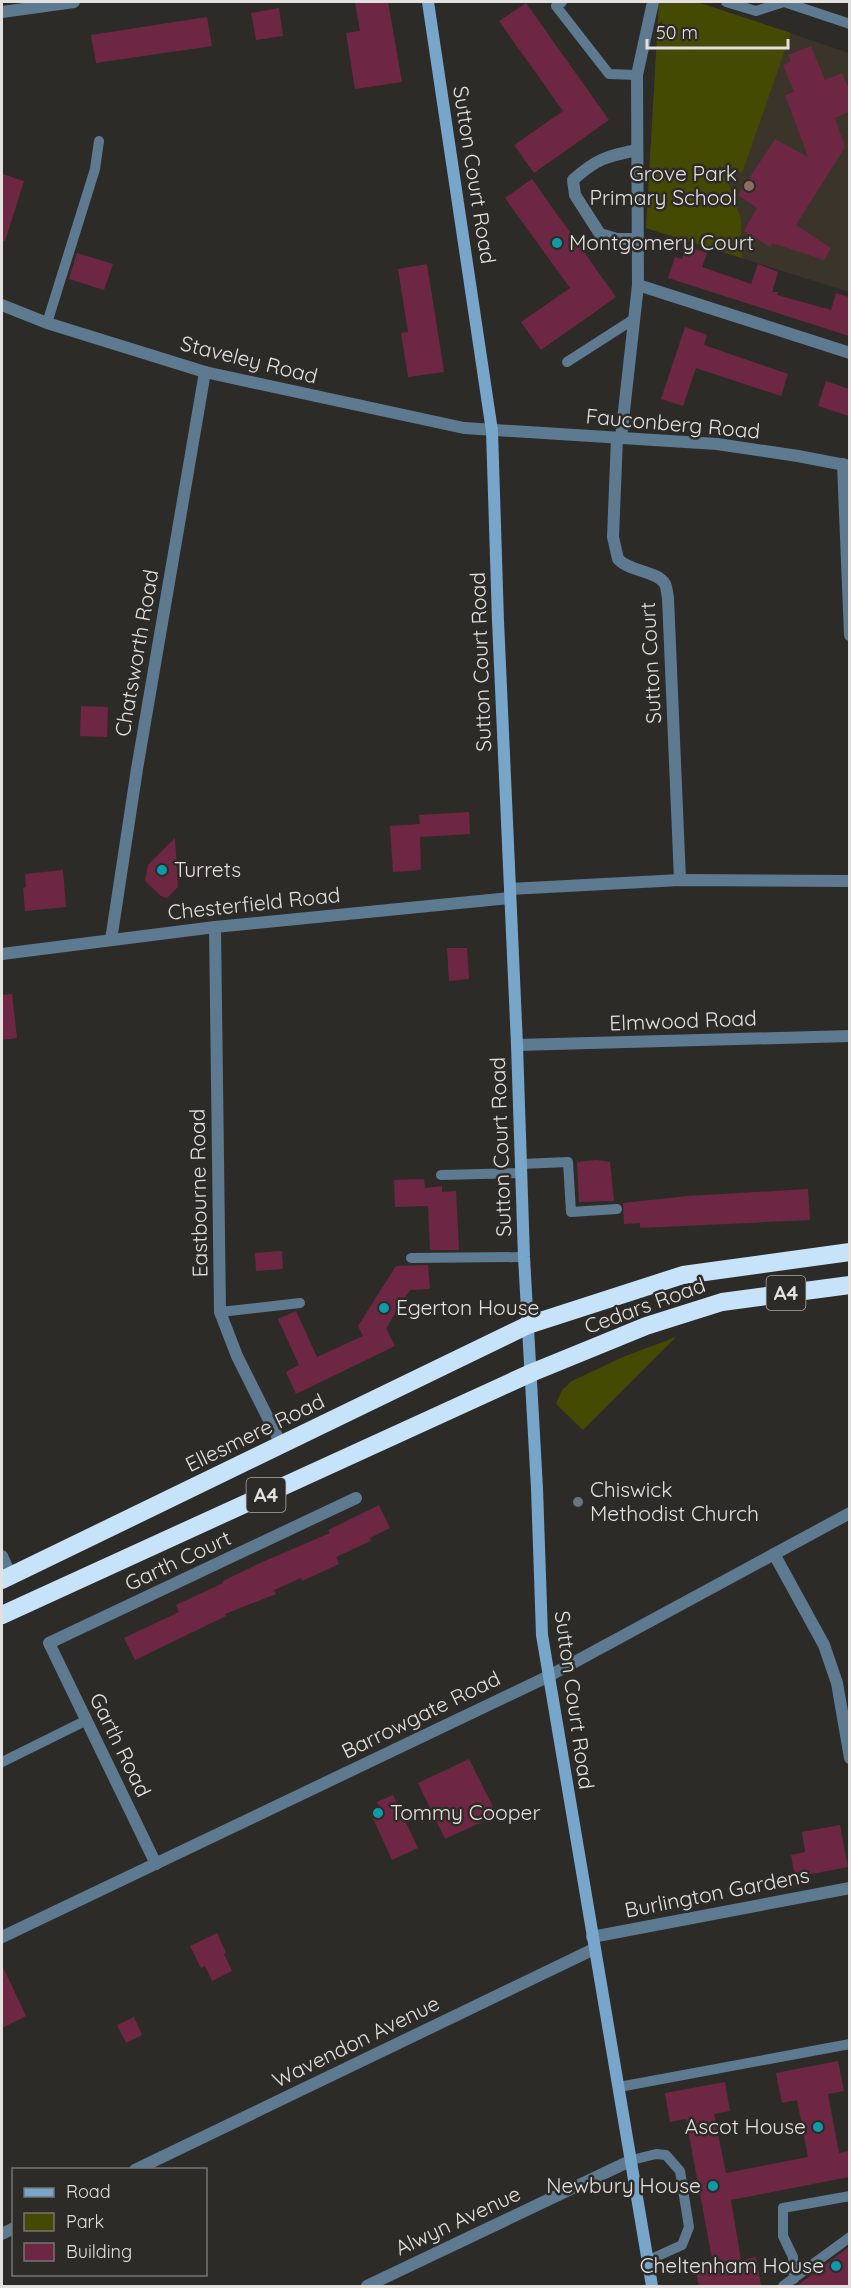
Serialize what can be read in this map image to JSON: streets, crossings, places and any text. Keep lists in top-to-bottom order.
{
  "streets": {
    "highway": ["A4", "Cedars Road", "Ellesmere Road"],
    "street": [
      "Sutton Court Road",
      "Staveley Road",
      "Fauconberg Road",
      "Chatsworth Road",
      "Sutton Court",
      "Chesterfield Road",
      "Elmwood Road",
      "Eastbourne Road",
      "Garth Court",
      "Barrowgate Road",
      "Garth Road",
      "Burlington Gardens",
      "Wavendon Avenue",
      "Alwyn Avenue"
    ]
  },
  "crossings": [
    ["Sutton Court Road", "Staveley Road"],
    ["Sutton Court Road", "Fauconberg Road"],
    ["Sutton Court Road", "Chesterfield Road"],
    ["Sutton Court Road", "Elmwood Road"],
    ["Sutton Court Road", "A4"],
    ["Sutton Court Road", "Cedars Road"],
    ["Sutton Court Road", "Ellesmere Road"],
    ["Sutton Court Road", "Barrowgate Road"],
    ["Sutton Court Road", "Burlington Gardens"],
    ["Sutton Court Road", "Wavendon Avenue"],
    ["Sutton Court Road", "Alwyn Avenue"],
    ["Staveley Road", "Fauconberg Road"],
    ["Staveley Road", "Chatsworth Road"],
    ["Fauconberg Road", "Sutton Court"],
    ["Chatsworth Road", "Chesterfield Road"],
    ["Sutton Court", "Chesterfield Road"],
    ["Chesterfield Road", "Eastbourne Road"],
    ["Eastbourne Road", "Ellesmere Road"],
    ["A4", "Cedars Road"],
    ["Cedars Road", "Ellesmere Road"],
    ["Garth Court", "Garth Road"],
    ["Barrowgate Road", "Garth Road"],
    ["Burlington Gardens", "Wavendon Avenue"]
  ],
  "places": [
    "Grove Park Primary School",
    "Montgomery Court",
    "Turrets",
    "Egerton House",
    "Chiswick Methodist Church",
    "Tommy Cooper",
    "Ascot House",
    "Newbury House",
    "Cheltenham House"
  ],
  "legend": ["Road", "Park", "Building"],
  "scale_bar": "50 m"
}
